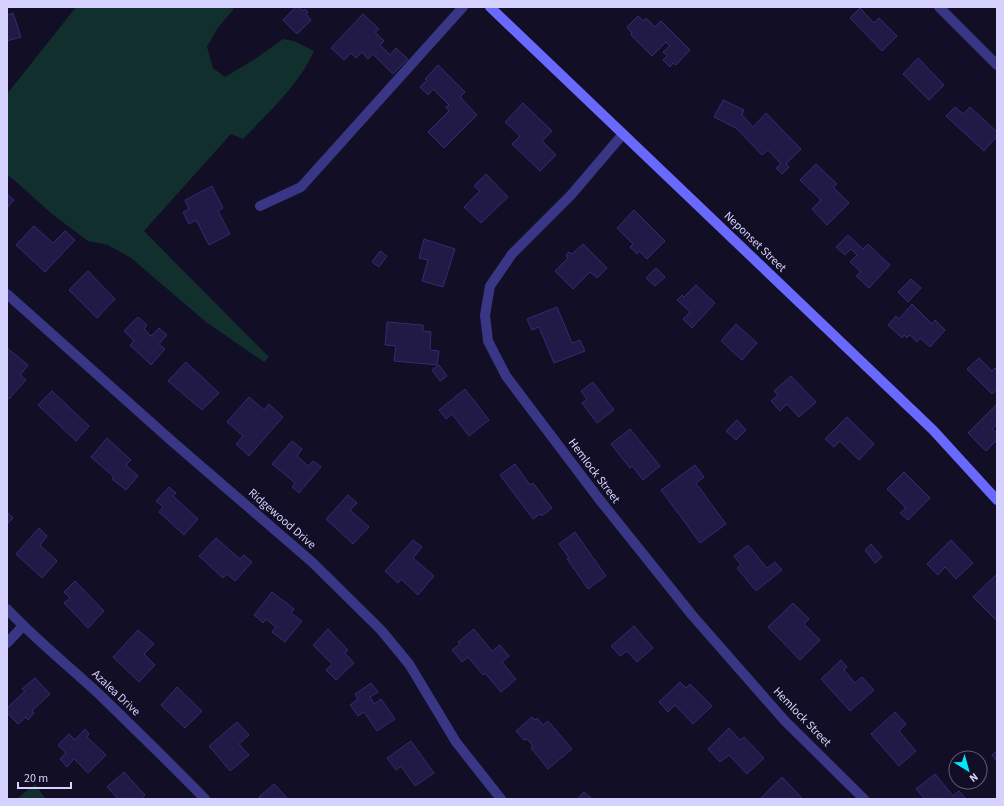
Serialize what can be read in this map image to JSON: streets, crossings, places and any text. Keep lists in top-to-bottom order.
{
  "streets": {
    "main road": ["Neponset Street"],
    "street": ["Hemlock Street", "Ridgewood Drive", "Azalea Drive"]
  },
  "crossings": [
    ["Neponset Street", "Hemlock Street"]
  ],
  "scale_bar": "20 m",
  "north": "bottom right"
}
